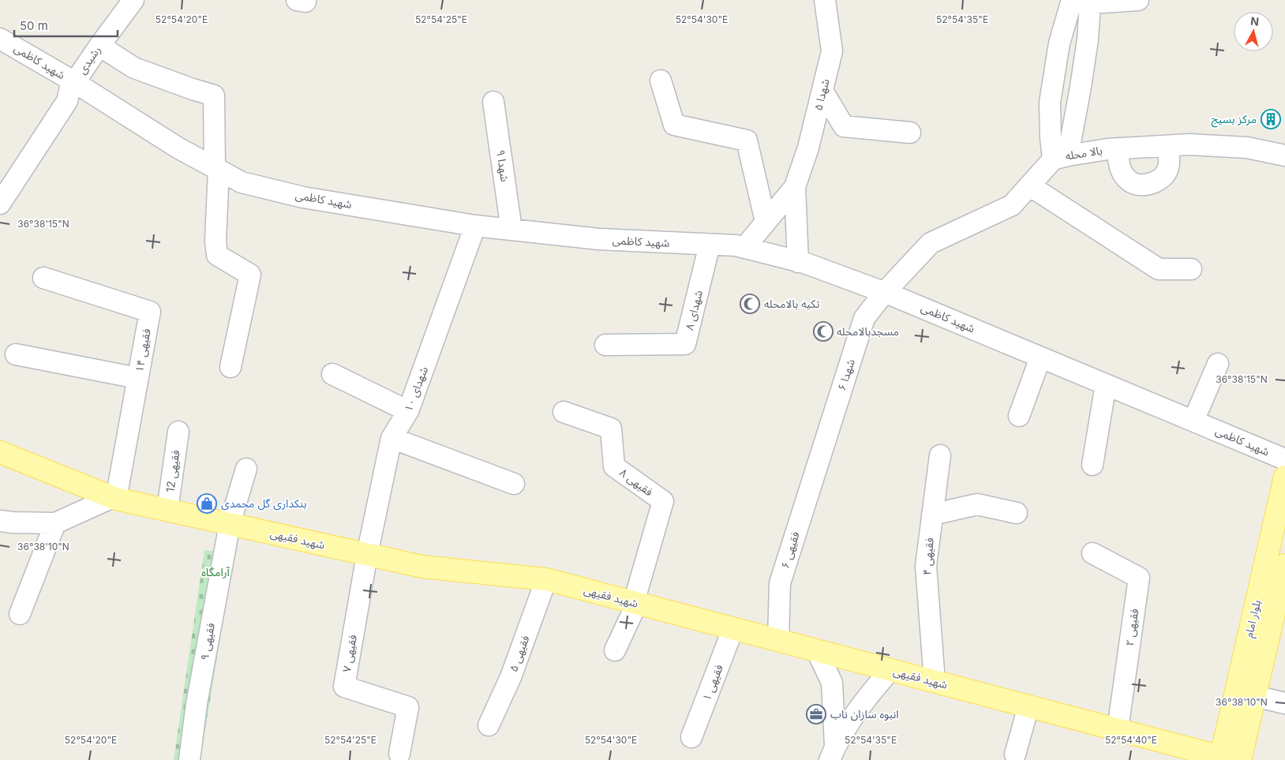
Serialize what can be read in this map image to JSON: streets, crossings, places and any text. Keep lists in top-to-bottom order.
{
  "streets": {
    "main road": ["شهید فقیهی", "بلوار امام"],
    "street": [
      "رشیدی",
      "شهید کاظمی",
      "شهدا ۵",
      "بالا محله",
      "شهدا ۹",
      "شهدای ۸",
      "فقیهی ۱۴",
      "شهدا ۶",
      "شهدای ۱۰",
      "فقیهی 12",
      "فقیهی ۸",
      "فقیهی ۶",
      "فقیهی ۴",
      "فقیهی ۲",
      "فقیهی ۹",
      "فقیهی ۷",
      "فقیهی ۵",
      "فقیهی ۱"
    ]
  },
  "crossings": [
    ["رشیدی", "شهید کاظمی"],
    ["شهید کاظمی", "شهدا ۵"],
    ["شهید کاظمی", "بالا محله"],
    ["شهید کاظمی", "شهدا ۹"],
    ["شهید کاظمی", "شهدای ۸"],
    ["شهید کاظمی", "شهدا ۶"],
    ["شهید کاظمی", "شهدای ۱۰"],
    ["بالا محله", "شهدا ۶"],
    ["فقیهی ۱۴", "شهید فقیهی"],
    ["شهدا ۶", "فقیهی ۶"],
    ["شهدای ۱۰", "شهید فقیهی"],
    ["شهدای ۱۰", "فقیهی ۷"],
    ["فقیهی 12", "شهید فقیهی"],
    ["فقیهی ۸", "شهید فقیهی"],
    ["شهید فقیهی", "فقیهی ۶"],
    ["شهید فقیهی", "فقیهی ۴"],
    ["شهید فقیهی", "بلوار امام"],
    ["شهید فقیهی", "فقیهی ۲"],
    ["شهید فقیهی", "فقیهی ۹"],
    ["شهید فقیهی", "فقیهی ۷"],
    ["شهید فقیهی", "فقیهی ۵"],
    ["شهید فقیهی", "فقیهی ۱"]
  ],
  "parks": ["آرامگاه"],
  "places": {
    "building": ["مرکز بسیج"],
    "mosque": ["تکیه بالامحله", "مسجدبالامحله"],
    "shop": ["بنکداری گل محمدی"],
    "office": ["انبوه سازان ناب"]
  },
  "scale_bar": "50 m",
  "north": "top",
  "coordinates": [
    "52°54'20\"E",
    "52°54'25\"E",
    "52°54'30\"E",
    "52°54'35\"E",
    "36°38'15\"N",
    "36°38'10\"N",
    "52°54'40\"E"
  ]
}
